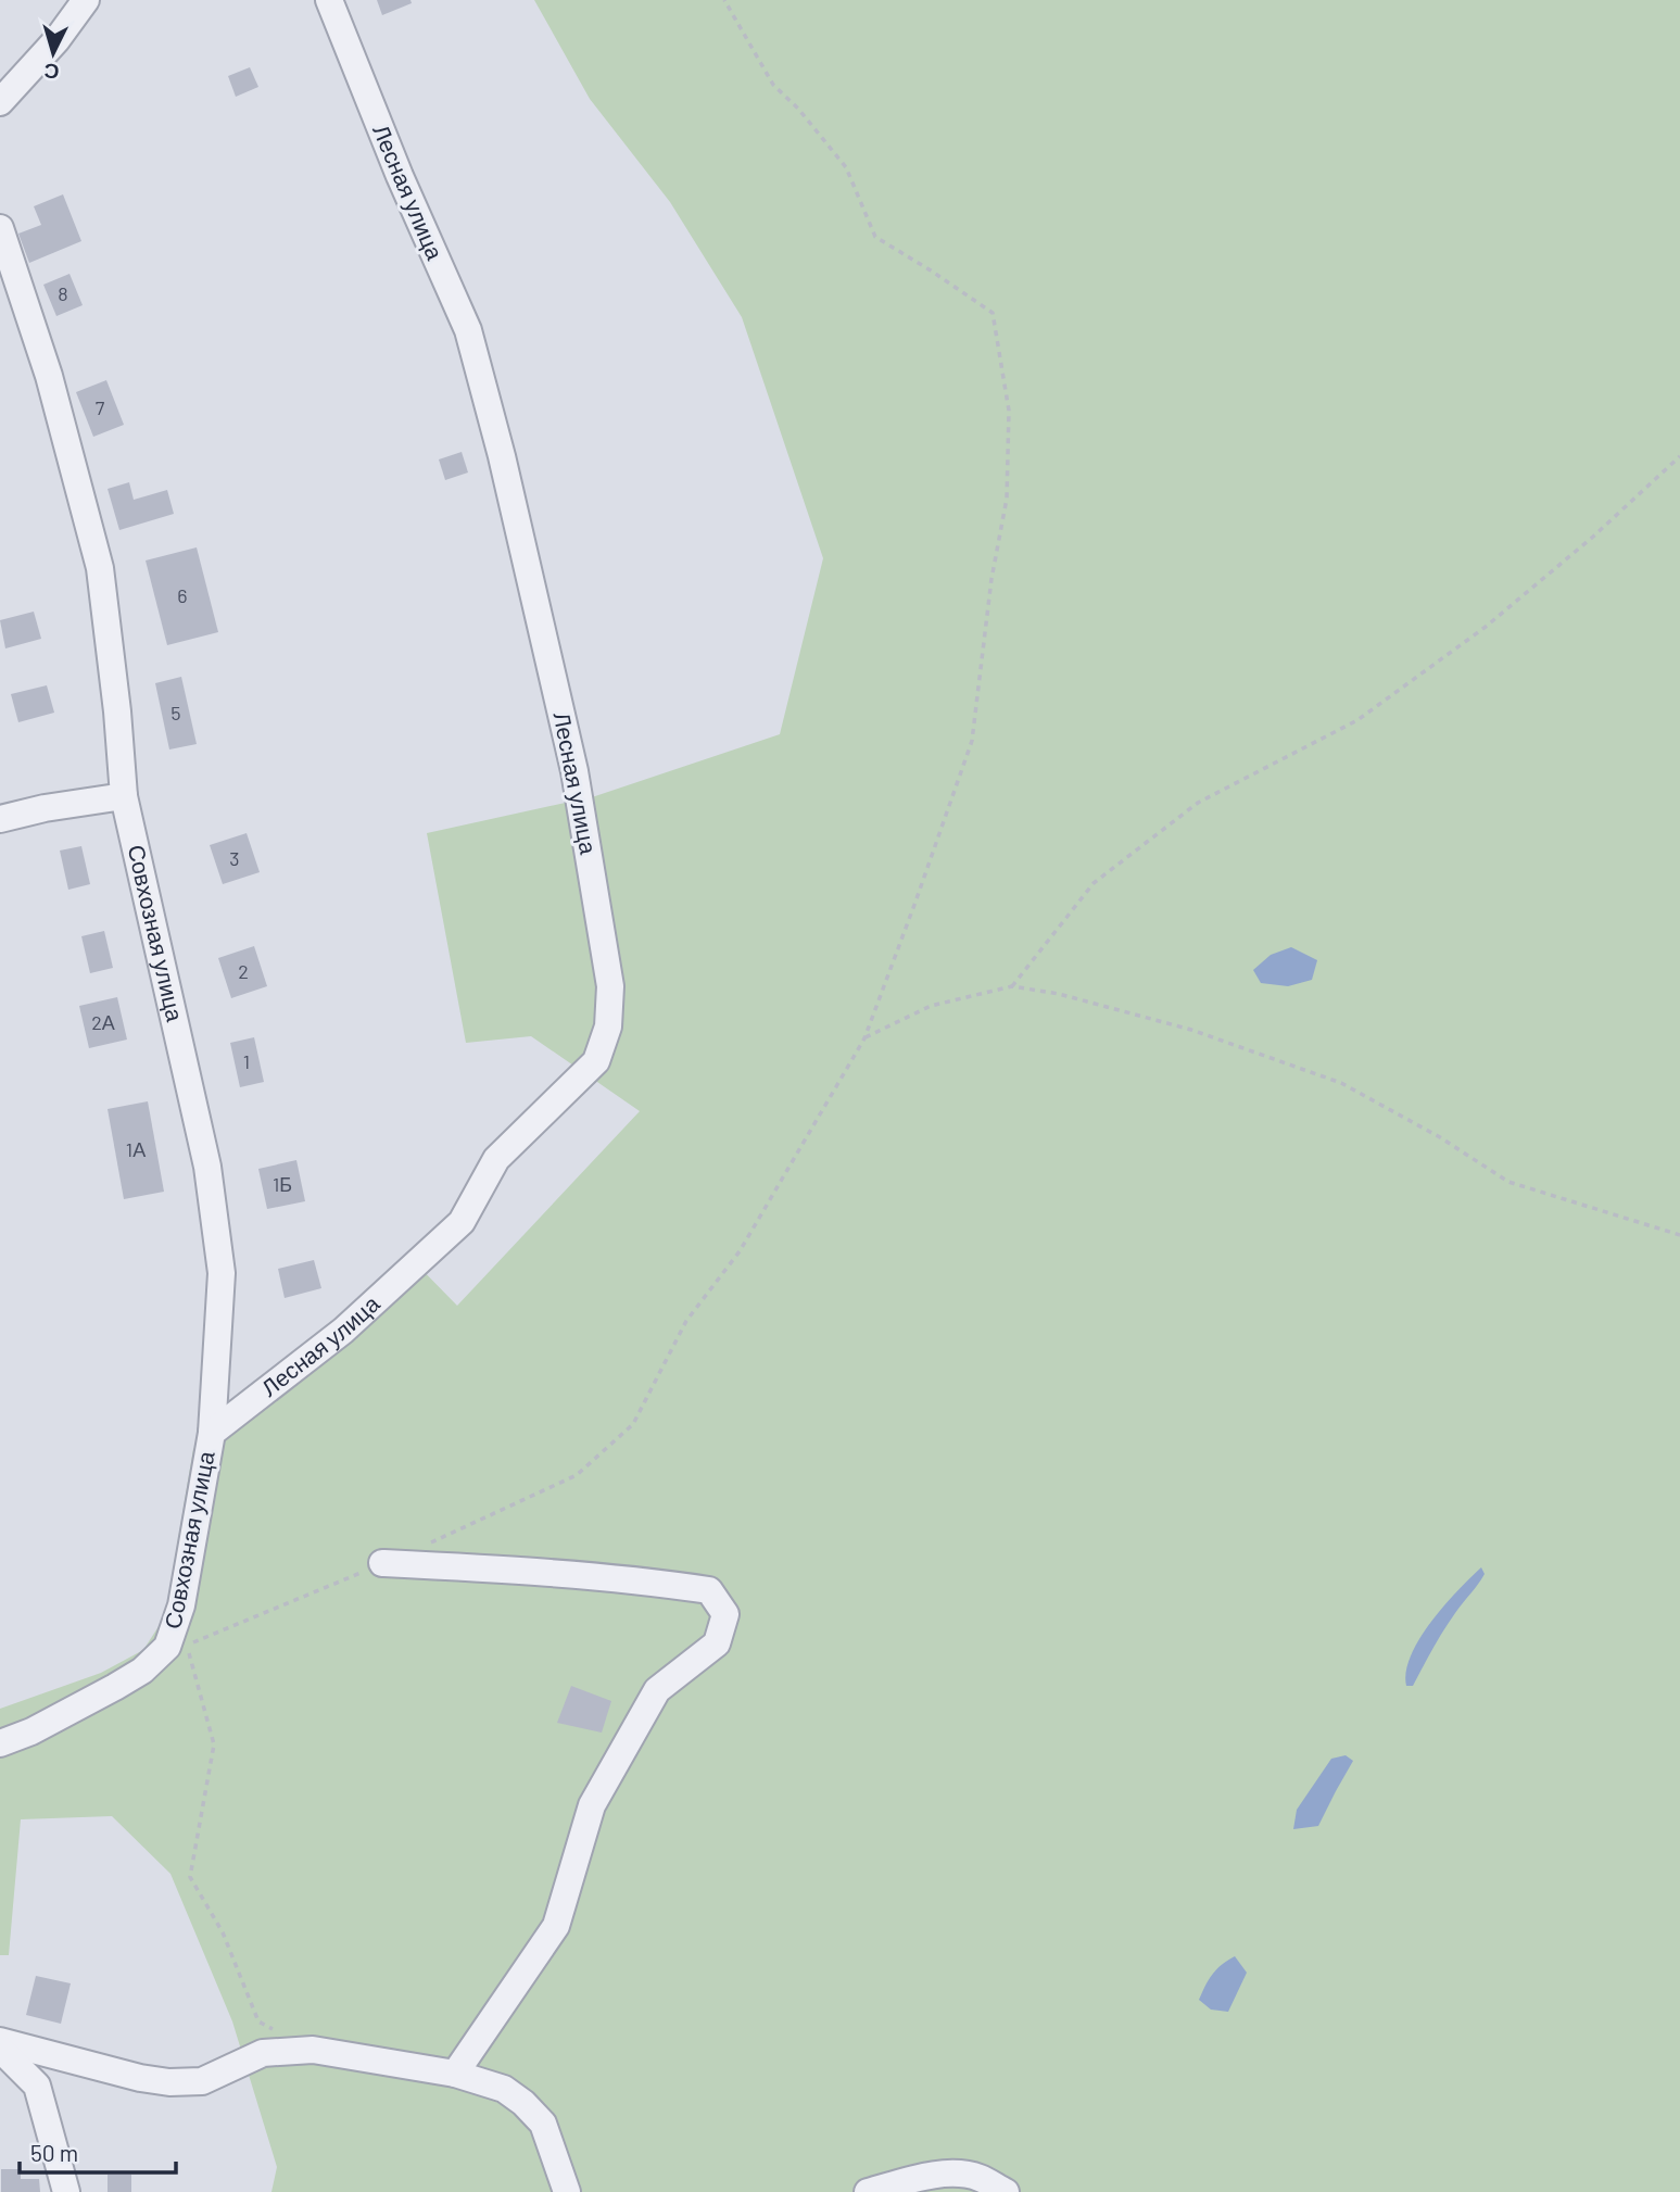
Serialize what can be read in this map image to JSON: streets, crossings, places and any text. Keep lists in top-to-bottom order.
{
  "streets": {
    "street": ["Лесная улица", "Совхозная улица"]
  },
  "crossings": [
    ["Лесная улица", "Совхозная улица"]
  ],
  "house_numbers": [
    "8",
    "7",
    "6",
    "5",
    "3",
    "2",
    "2А",
    "1",
    "1А",
    "1Б"
  ],
  "scale_bar": "50 m",
  "north": "bottom"
}
